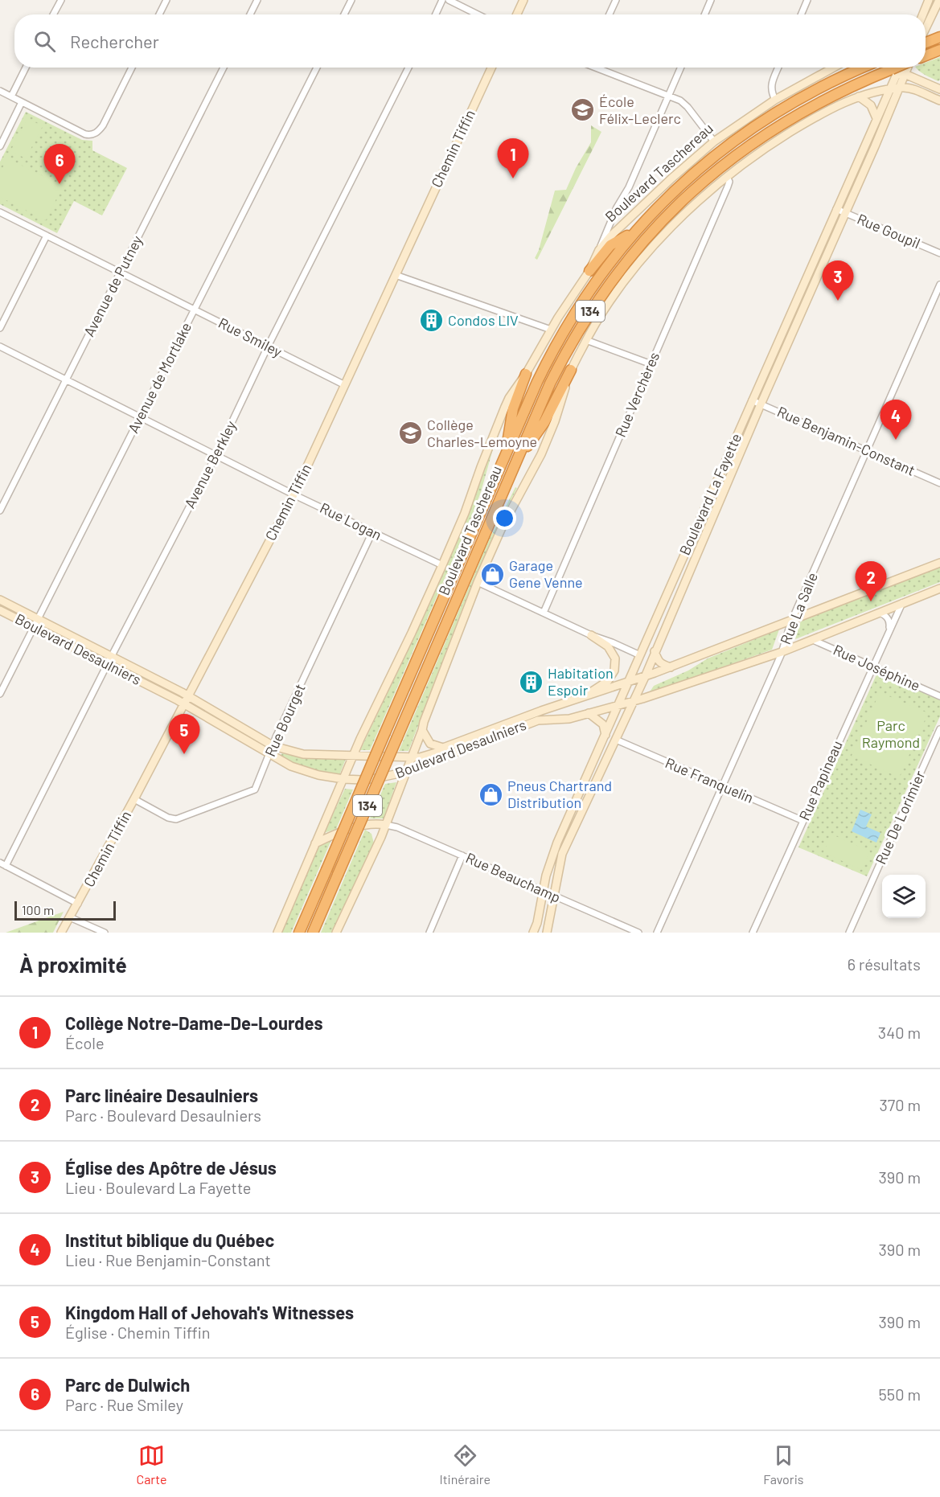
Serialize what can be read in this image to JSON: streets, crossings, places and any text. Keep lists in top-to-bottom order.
{
  "streets": {
    "highway": ["Boulevard Taschereau", "134"],
    "street": [
      "Chemin Tiffin",
      "Rue Goupil",
      "Avenue de Putney",
      "Rue Smiley",
      "Avenue de Mortlake",
      "Rue Verchères",
      "Rue Benjamin-Constant",
      "Avenue Berkley",
      "Boulevard La Fayette",
      "Rue Logan",
      "Rue La Salle",
      "Boulevard Desaulniers",
      "Rue Joséphine",
      "Rue Bourget",
      "Rue Franquelin",
      "Rue Papineau",
      "Rue De Lorimier",
      "Rue Beauchamp"
    ]
  },
  "crossings": [
    ["Chemin Tiffin", "Rue Smiley"],
    ["Chemin Tiffin", "Rue Logan"],
    ["Chemin Tiffin", "Boulevard Desaulniers"],
    ["Chemin Tiffin", "Rue Bourget"],
    ["Boulevard Taschereau", "Rue Verchères"],
    ["Boulevard Taschereau", "Boulevard La Fayette"],
    ["Boulevard Taschereau", "Rue Logan"],
    ["Boulevard Taschereau", "Boulevard Desaulniers"],
    ["Boulevard Taschereau", "Rue Beauchamp"],
    ["Rue Goupil", "Boulevard La Fayette"],
    ["Avenue de Putney", "Rue Smiley"],
    ["Avenue de Putney", "Rue Logan"],
    ["Rue Smiley", "Avenue de Mortlake"],
    ["Rue Smiley", "Avenue Berkley"],
    ["Avenue de Mortlake", "Rue Logan"],
    ["Avenue de Mortlake", "Boulevard Desaulniers"],
    ["Rue Benjamin-Constant", "Boulevard La Fayette"],
    ["Rue Benjamin-Constant", "Rue La Salle"],
    ["Avenue Berkley", "Rue Logan"],
    ["Avenue Berkley", "Boulevard Desaulniers"],
    ["Boulevard La Fayette", "Boulevard Desaulniers"],
    ["Boulevard La Fayette", "Rue Franquelin"],
    ["Boulevard La Fayette", "Rue Beauchamp"],
    ["Rue Logan", "Rue Bourget"],
    ["Rue La Salle", "Boulevard Desaulniers"],
    ["Rue La Salle", "Rue Franquelin"],
    ["Boulevard Desaulniers", "Rue Joséphine"],
    ["Boulevard Desaulniers", "Rue Bourget"],
    ["Boulevard Desaulniers", "Rue Papineau"],
    ["Rue Joséphine", "Rue Papineau"],
    ["Rue Franquelin", "Rue Papineau"]
  ],
  "parks": ["Parc Raymond"],
  "places": {
    "school or university": ["École Félix-Leclerc", "Collège Charles-Lemoyne"],
    "building": ["Condos LIV", "Habitation Espoir"],
    "shop": ["Garage Gene Venne", "Pneus Chartrand Distribution"]
  },
  "scale_bar": "100 m",
  "page": {
    "search": "Rechercher",
    "pins": [
      "1",
      "6",
      "3",
      "4",
      "2",
      "5"
    ],
    "scale": "100 m",
    "heading": ["À proximité", "6 résultats"],
    "list": [
      {
        "mark": "1",
        "name": "Collège Notre-Dame-De-Lourdes",
        "note": "École",
        "value": "340 m"
      },
      {
        "mark": "2",
        "name": "Parc linéaire Desaulniers",
        "note": "Parc · Boulevard Desaulniers",
        "value": "370 m"
      },
      {
        "mark": "3",
        "name": "Église des Apôtre de Jésus",
        "note": "Lieu · Boulevard La Fayette",
        "value": "390 m"
      },
      {
        "mark": "4",
        "name": "Institut biblique du Québec",
        "note": "Lieu · Rue Benjamin-Constant",
        "value": "390 m"
      },
      {
        "mark": "5",
        "name": "Kingdom Hall of Jehovah's Witnesses",
        "note": "Église · Chemin Tiffin",
        "value": "390 m"
      },
      {
        "mark": "6",
        "name": "Parc de Dulwich",
        "note": "Parc · Rue Smiley",
        "value": "550 m"
      }
    ],
    "nav": ["Carte", "Itinéraire", "Favoris"]
  }
}
